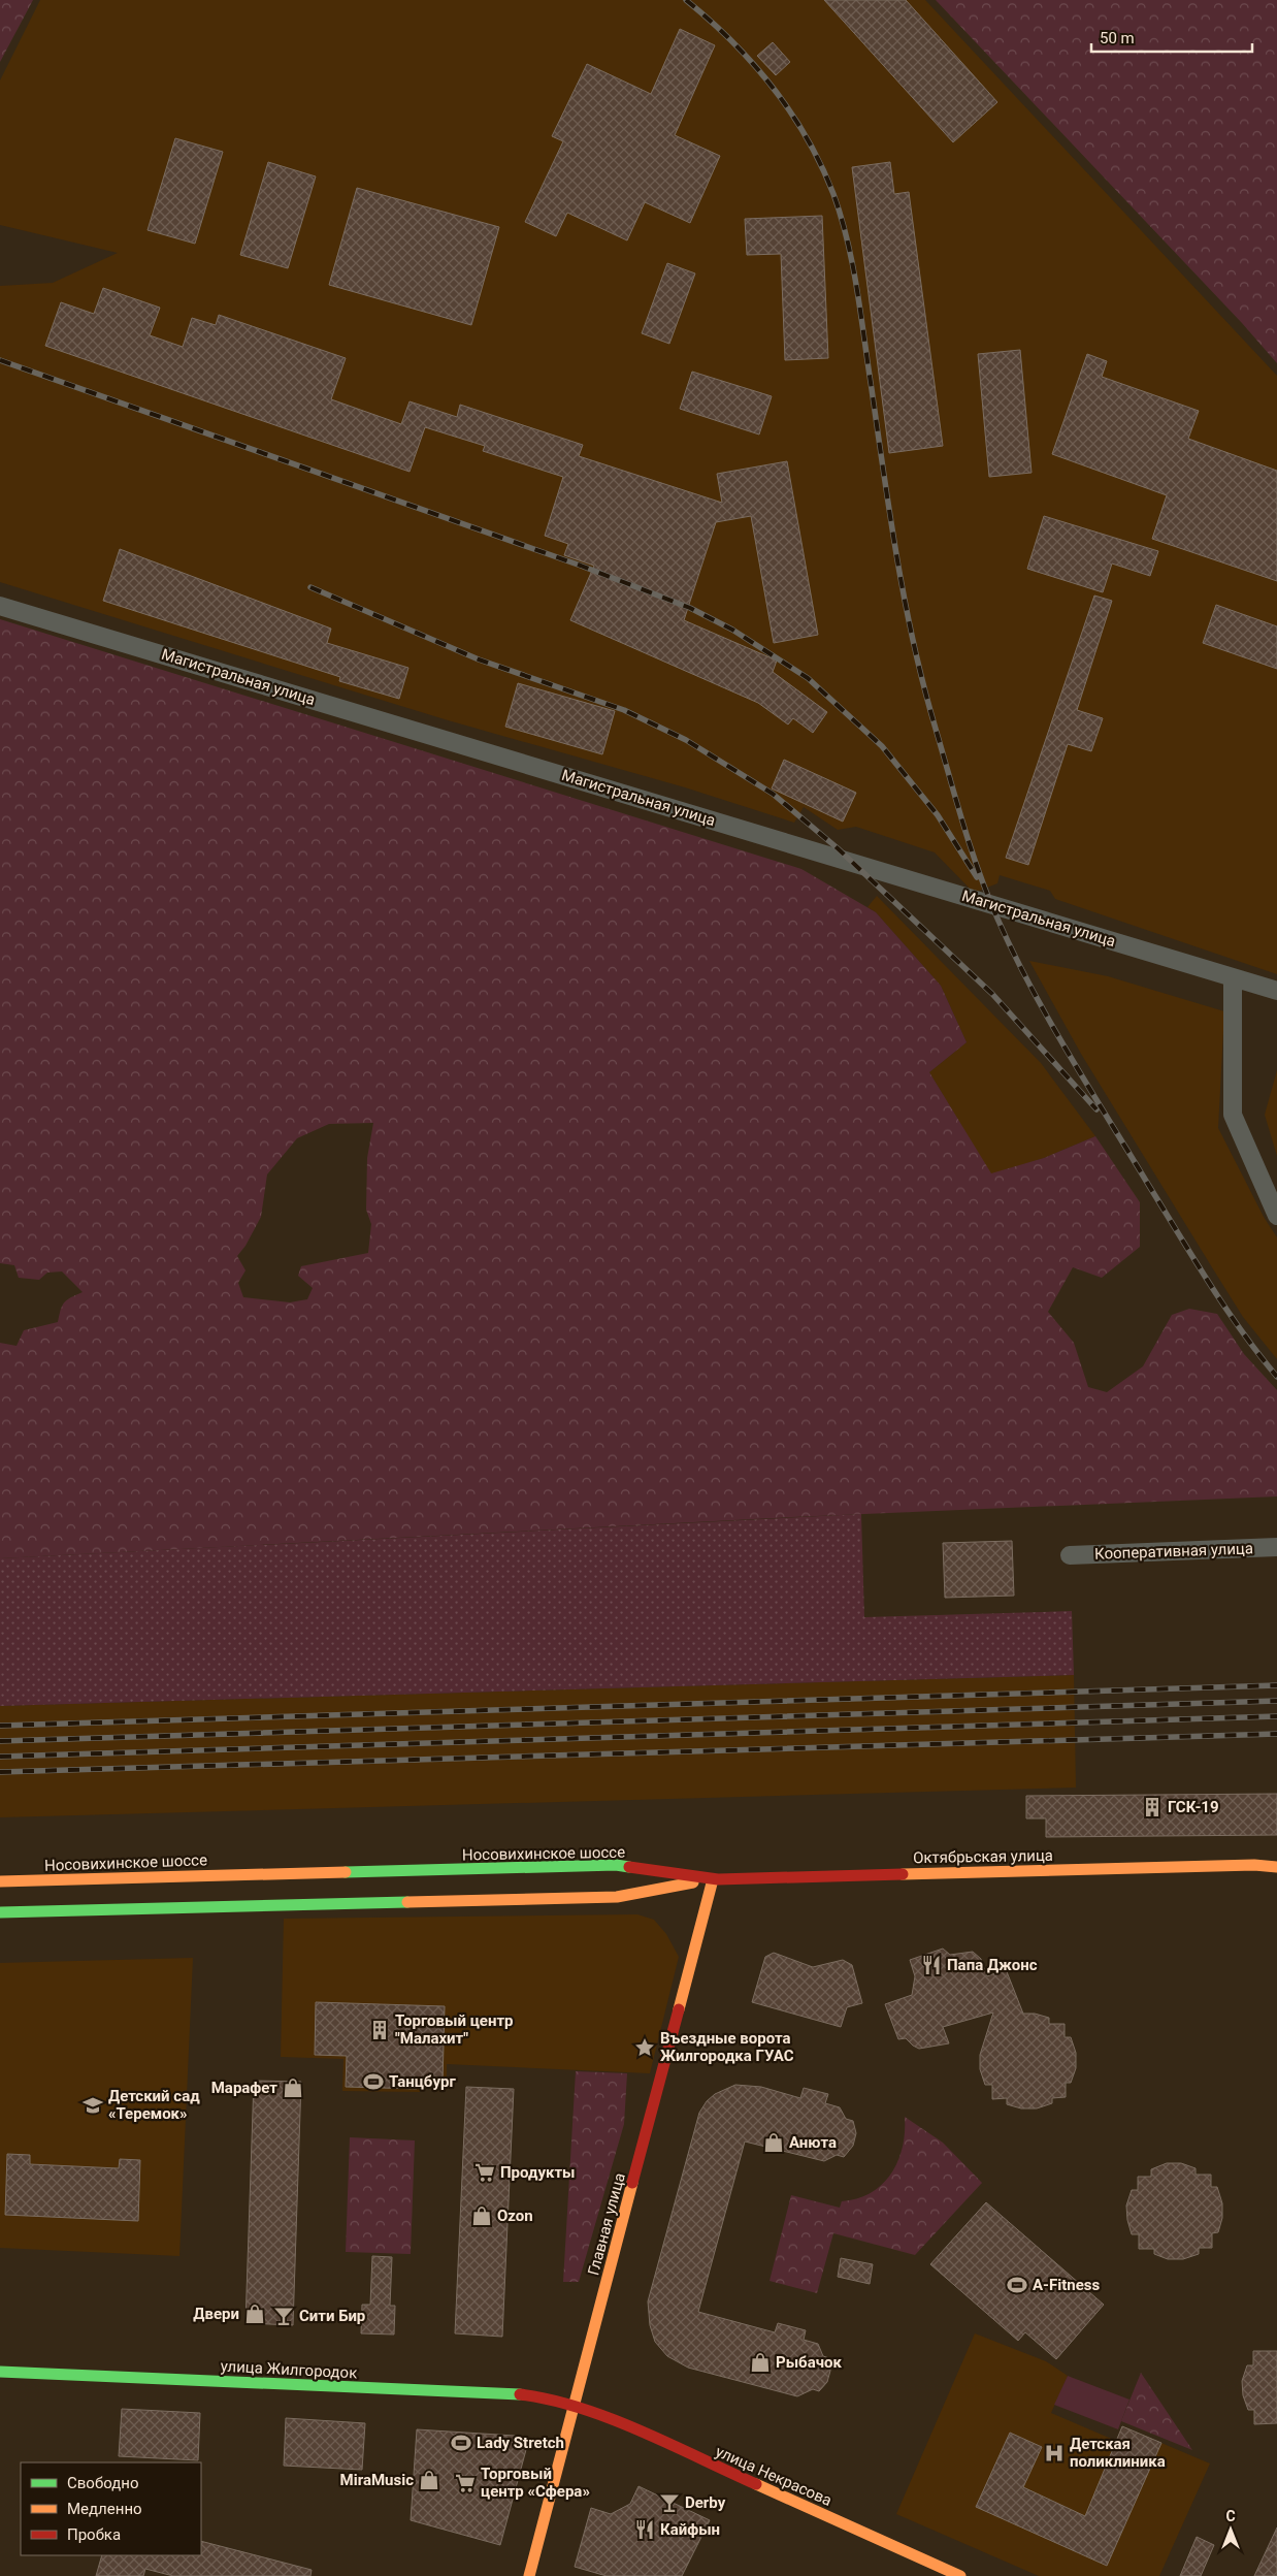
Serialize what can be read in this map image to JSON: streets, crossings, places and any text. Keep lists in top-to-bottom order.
{
  "streets": {
    "main road": [
      "Носовихинское шоссе",
      "Октябрьская улица",
      "Главная улица",
      "улица Жилгородок",
      "улица Некрасова"
    ],
    "street": ["Магистральная улица", "Кооперативная улица"]
  },
  "crossings": [
    ["Носовихинское шоссе", "Октябрьская улица"],
    ["Носовихинское шоссе", "Главная улица"],
    ["Октябрьская улица", "Главная улица"],
    ["Главная улица", "улица Жилгородок"],
    ["Главная улица", "улица Некрасова"],
    ["улица Жилгородок", "улица Некрасова"]
  ],
  "places": {
    "building": ["ГСК-19", "Торговый центр \"Малахит\""],
    "restaurant": ["Папа Джонс", "Кайфын"],
    "place": ["Въездные ворота Жилгородка ГУАС"],
    "sports": ["Танцбург", "A-Fitness", "Lady Stretch"],
    "shop": [
      "Марафет",
      "Анюта",
      "Ozon",
      "Двери",
      "Рыбачок",
      "MiraMusic"
    ],
    "school or university": ["Детский сад «Теремок»"],
    "supermarket": ["Продукты", "Торговый центр «Сфера»"],
    "bar": ["Сити Бир", "Derby"],
    "hospital": ["Детская поликлиника"]
  },
  "legend": ["Свободно", "Медленно", "Пробка"],
  "scale_bar": "50 m",
  "north": "top"
}
